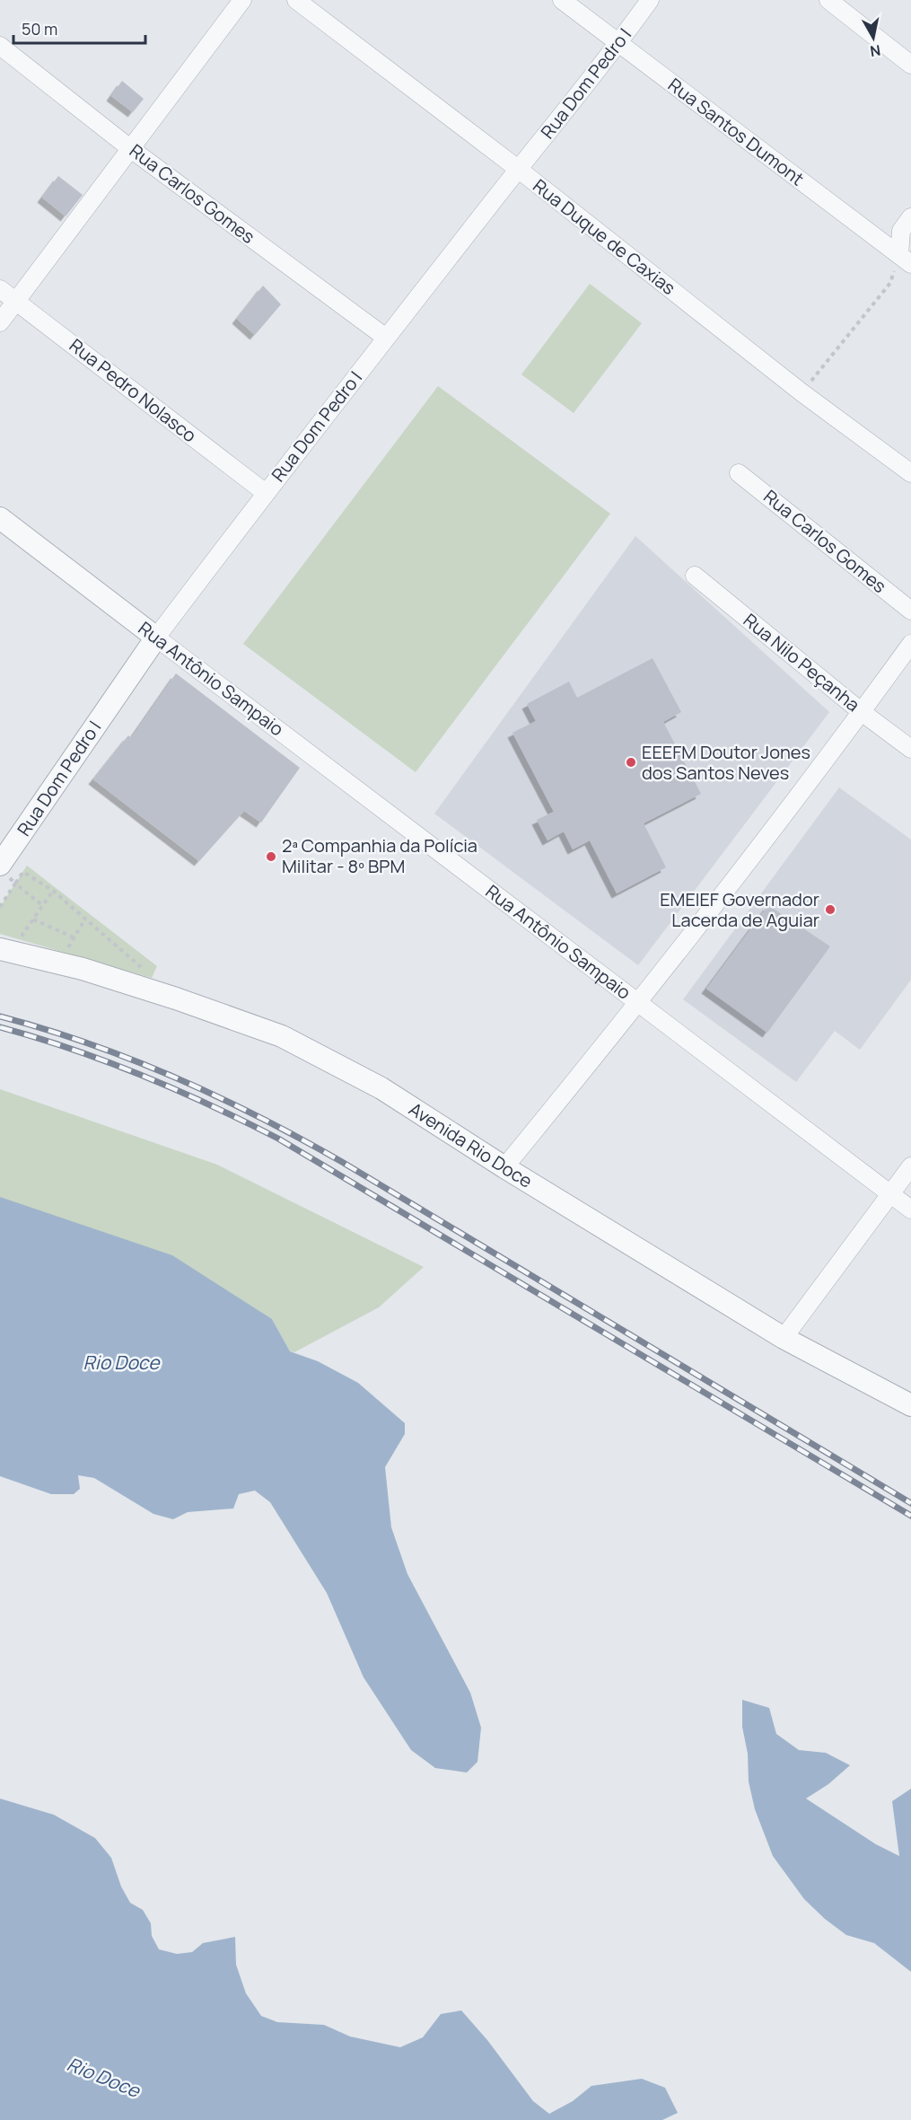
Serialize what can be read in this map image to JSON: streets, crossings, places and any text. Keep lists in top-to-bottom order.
{
  "streets": {
    "street": [
      "Rua Dom Pedro I",
      "Rua Santos Dumont",
      "Rua Carlos Gomes",
      "Rua Duque de Caxias",
      "Rua Pedro Nolasco",
      "Rua Nilo Peçanha",
      "Rua Antônio Sampaio",
      "Avenida Rio Doce"
    ]
  },
  "crossings": [
    ["Rua Dom Pedro I", "Rua Santos Dumont"],
    ["Rua Dom Pedro I", "Rua Carlos Gomes"],
    ["Rua Dom Pedro I", "Rua Duque de Caxias"],
    ["Rua Dom Pedro I", "Rua Pedro Nolasco"],
    ["Rua Dom Pedro I", "Rua Antônio Sampaio"]
  ],
  "water": ["Rio Doce"],
  "places": ["EEEFM Doutor Jones dos Santos Neves", "2ª Companhia da Polícia Militar - 8º BPM", "EMEIEF Governador Lacerda de Aguiar"],
  "scale_bar": "50 m",
  "north": "bottom"
}
